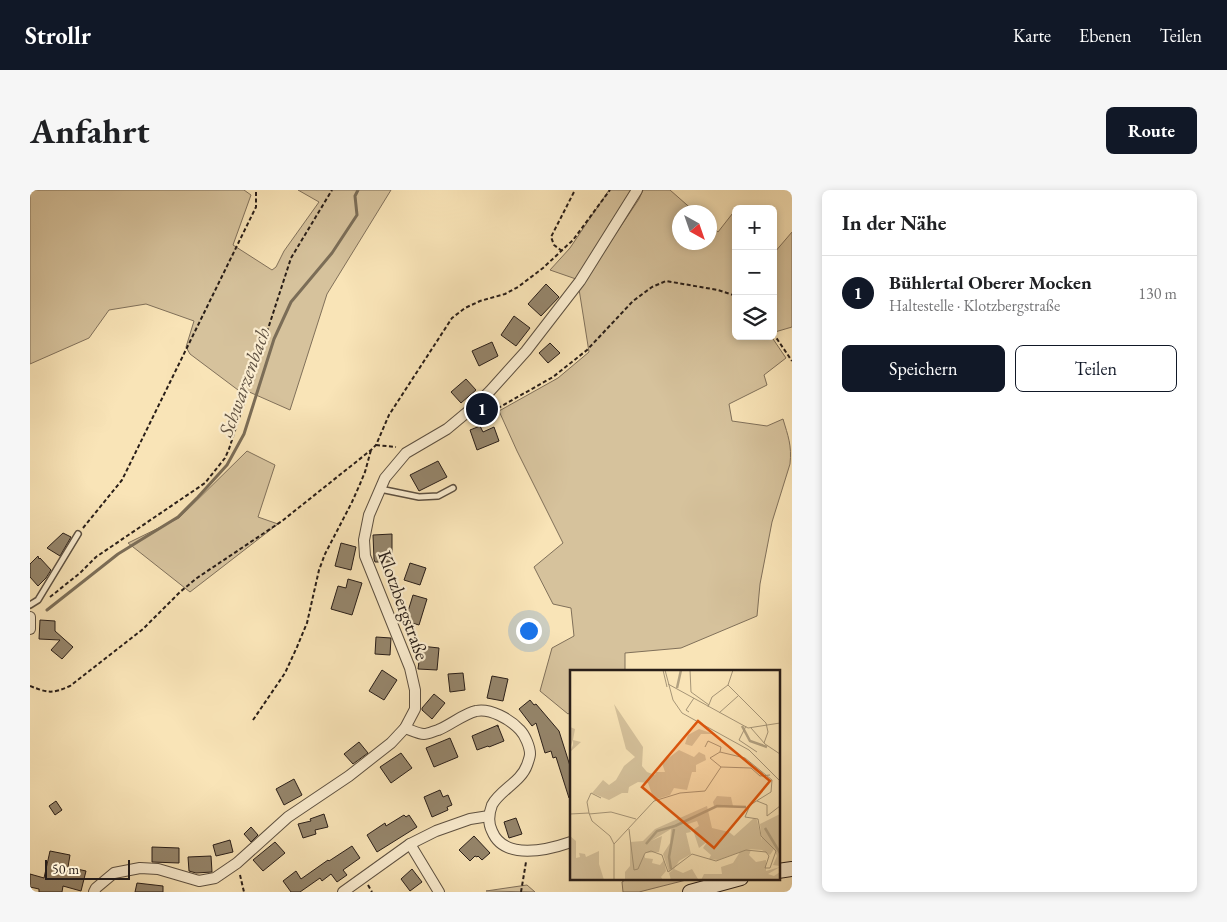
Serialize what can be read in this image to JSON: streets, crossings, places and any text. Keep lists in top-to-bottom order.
{
  "streets": {
    "street": ["Klotzbergstraße"]
  },
  "water": ["Schwarzenbach"],
  "scale_bar": "50 m",
  "north": "bottom right",
  "page": {
    "header": "Strollr",
    "nav": ["Karte", "Ebenen", "Teilen"],
    "buttons": [
      "Route",
      ["Speichern", "Teilen"]
    ],
    "title": "Anfahrt",
    "heading": "In der Nähe",
    "map_buttons": ["+", "−"],
    "list": [
      {
        "mark": "1",
        "name": "Bühlertal Oberer Mocken",
        "note": "Haltestelle · Klotzbergstraße",
        "value": "130 m"
      }
    ],
    "pins": "1",
    "scale": "50 m"
  }
}
